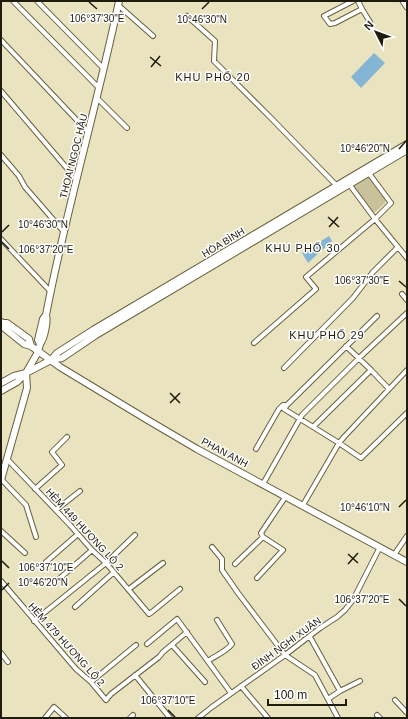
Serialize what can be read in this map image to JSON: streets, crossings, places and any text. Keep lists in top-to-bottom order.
{
  "streets": {
    "main road": ["THOẠI NGỌC HẦU", "HÒA BÌNH", "PHAN ANH"],
    "street": ["HẺM 449 HƯƠNG LỘ 2", "ĐÌNH NGHI XUÂN", "HẺM 479 HƯƠNG LỘ 2"]
  },
  "crossings": [
    ["THOẠI NGỌC HẦU", "HÒA BÌNH"],
    ["THOẠI NGỌC HẦU", "PHAN ANH"],
    ["HÒA BÌNH", "PHAN ANH"],
    ["PHAN ANH", "ĐÌNH NGHI XUÂN"]
  ],
  "districts": ["KHU PHỐ 20", "KHU PHỐ 30", "KHU PHỐ 29"],
  "scale_bar": "100 m",
  "north": "top left",
  "coordinates": [
    "106°37'30\"E",
    "10°46'30\"N",
    "10°46'20\"N",
    "106°37'20\"E",
    "10°46'10\"N",
    "106°37'10\"E"
  ]
}
